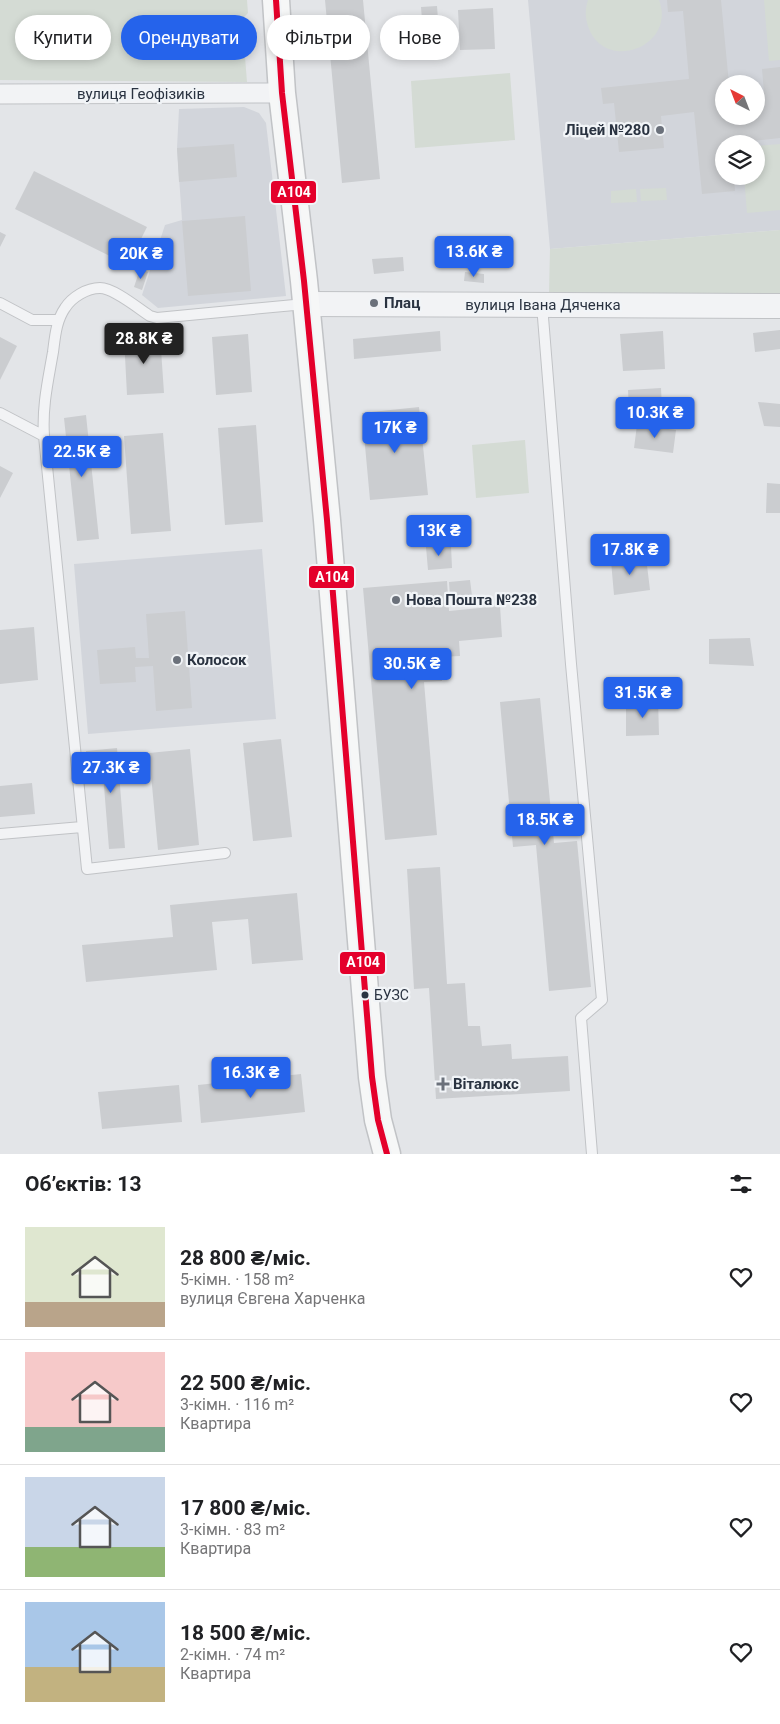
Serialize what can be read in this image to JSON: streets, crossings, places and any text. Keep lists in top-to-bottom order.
{
  "streets": {
    "street": ["вулиця Геофізиків", "вулиця Івана Дяченка"]
  },
  "places": {
    "other": [
      "Ліцей №280",
      "Плац",
      "Нова Пошта №238",
      "Колосок",
      "БУЗС"
    ],
    "health": ["Віталюкс"]
  },
  "lines": ["transit line А104"],
  "north": "top left",
  "page": {
    "chip": [
      "Купити",
      "Орендувати",
      "Фільтри",
      "Нове"
    ],
    "price": [
      "13.6K ₴",
      "20K ₴",
      "28.8K ₴",
      "10.3K ₴",
      "17K ₴",
      "22.5K ₴",
      "13K ₴",
      "17.8K ₴",
      "30.5K ₴",
      "31.5K ₴",
      "27.3K ₴",
      "18.5K ₴",
      "16.3K ₴"
    ],
    "heading": "Об’єктів: 13",
    "list": [
      {
        "name": "28 800 ₴/міс.",
        "note": "5-кімн. · 158 m² · вулиця Євгена Харченка"
      },
      {
        "name": "22 500 ₴/міс.",
        "note": "3-кімн. · 116 m² · Квартира"
      },
      {
        "name": "17 800 ₴/міс.",
        "note": "3-кімн. · 83 m² · Квартира"
      },
      {
        "name": "18 500 ₴/міс.",
        "note": "2-кімн. · 74 m² · Квартира"
      }
    ]
  }
}
